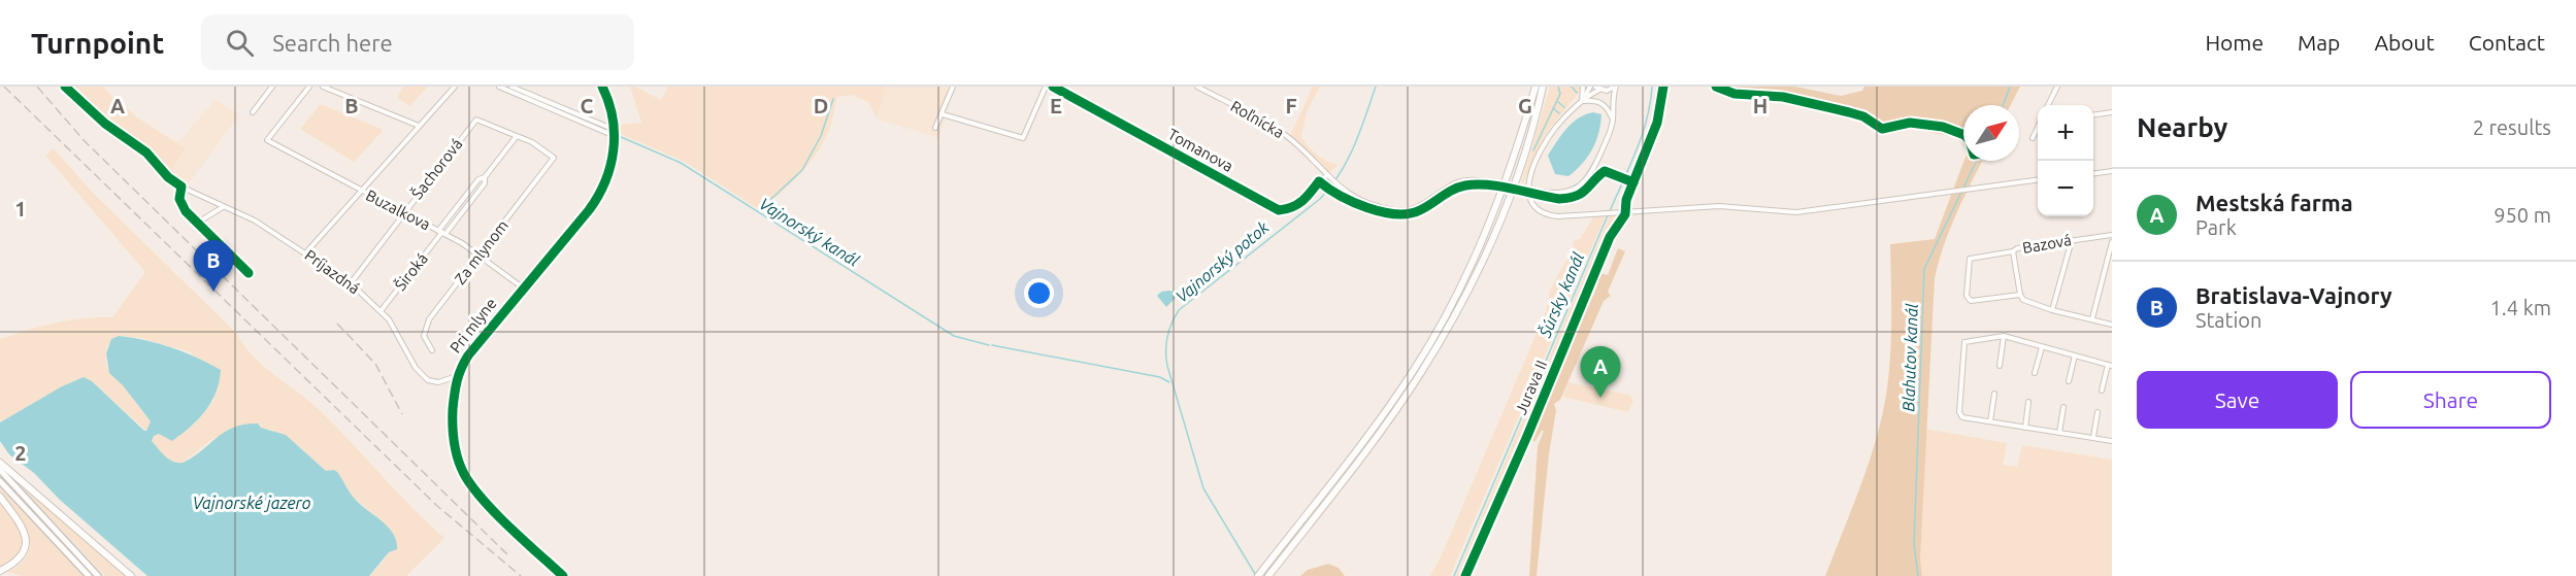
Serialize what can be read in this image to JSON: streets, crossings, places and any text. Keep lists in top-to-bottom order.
{
  "streets": {
    "street": [
      "Roľnícka",
      "Tomanova",
      "Šachorová",
      "Buzalkova",
      "Bazová",
      "Za mlynom",
      "Príjazdná",
      "Široká",
      "Pri mlyne"
    ],
    "cycle path": ["Jurava II"]
  },
  "crossings": [
    ["Roľnícka", "Tomanova"],
    ["Šachorová", "Buzalkova"],
    ["Šachorová", "Za mlynom"],
    ["Šachorová", "Príjazdná"],
    ["Šachorová", "Široká"],
    ["Buzalkova", "Za mlynom"],
    ["Buzalkova", "Široká"],
    ["Buzalkova", "Pri mlyne"],
    ["Za mlynom", "Široká"],
    ["Príjazdná", "Široká"],
    ["Príjazdná", "Pri mlyne"]
  ],
  "water": [
    "Vajnorský kanál",
    "Vajnorský potok",
    "Šúrsky kanál",
    "Blahutov kanál",
    "Vajnorské jazero"
  ],
  "north": "top right",
  "page": {
    "header": "Turnpoint",
    "search": "Search here",
    "nav": [
      "Home",
      "Map",
      "About",
      "Contact"
    ],
    "heading": ["Nearby", "2 results"],
    "map_buttons": ["+", "−"],
    "list": [
      {
        "mark": "A",
        "name": "Mestská farma",
        "note": "Park",
        "value": "950 m"
      },
      {
        "mark": "B",
        "name": "Bratislava-Vajnory",
        "note": "Station",
        "value": "1.4 km"
      }
    ],
    "pins": ["B", "A"],
    "buttons": ["Save", "Share"]
  },
  "grid": {
    "columns": [
      "A",
      "B",
      "C",
      "D",
      "E",
      "F",
      "G",
      "H"
    ],
    "rows": ["1", "2"]
  }
}
